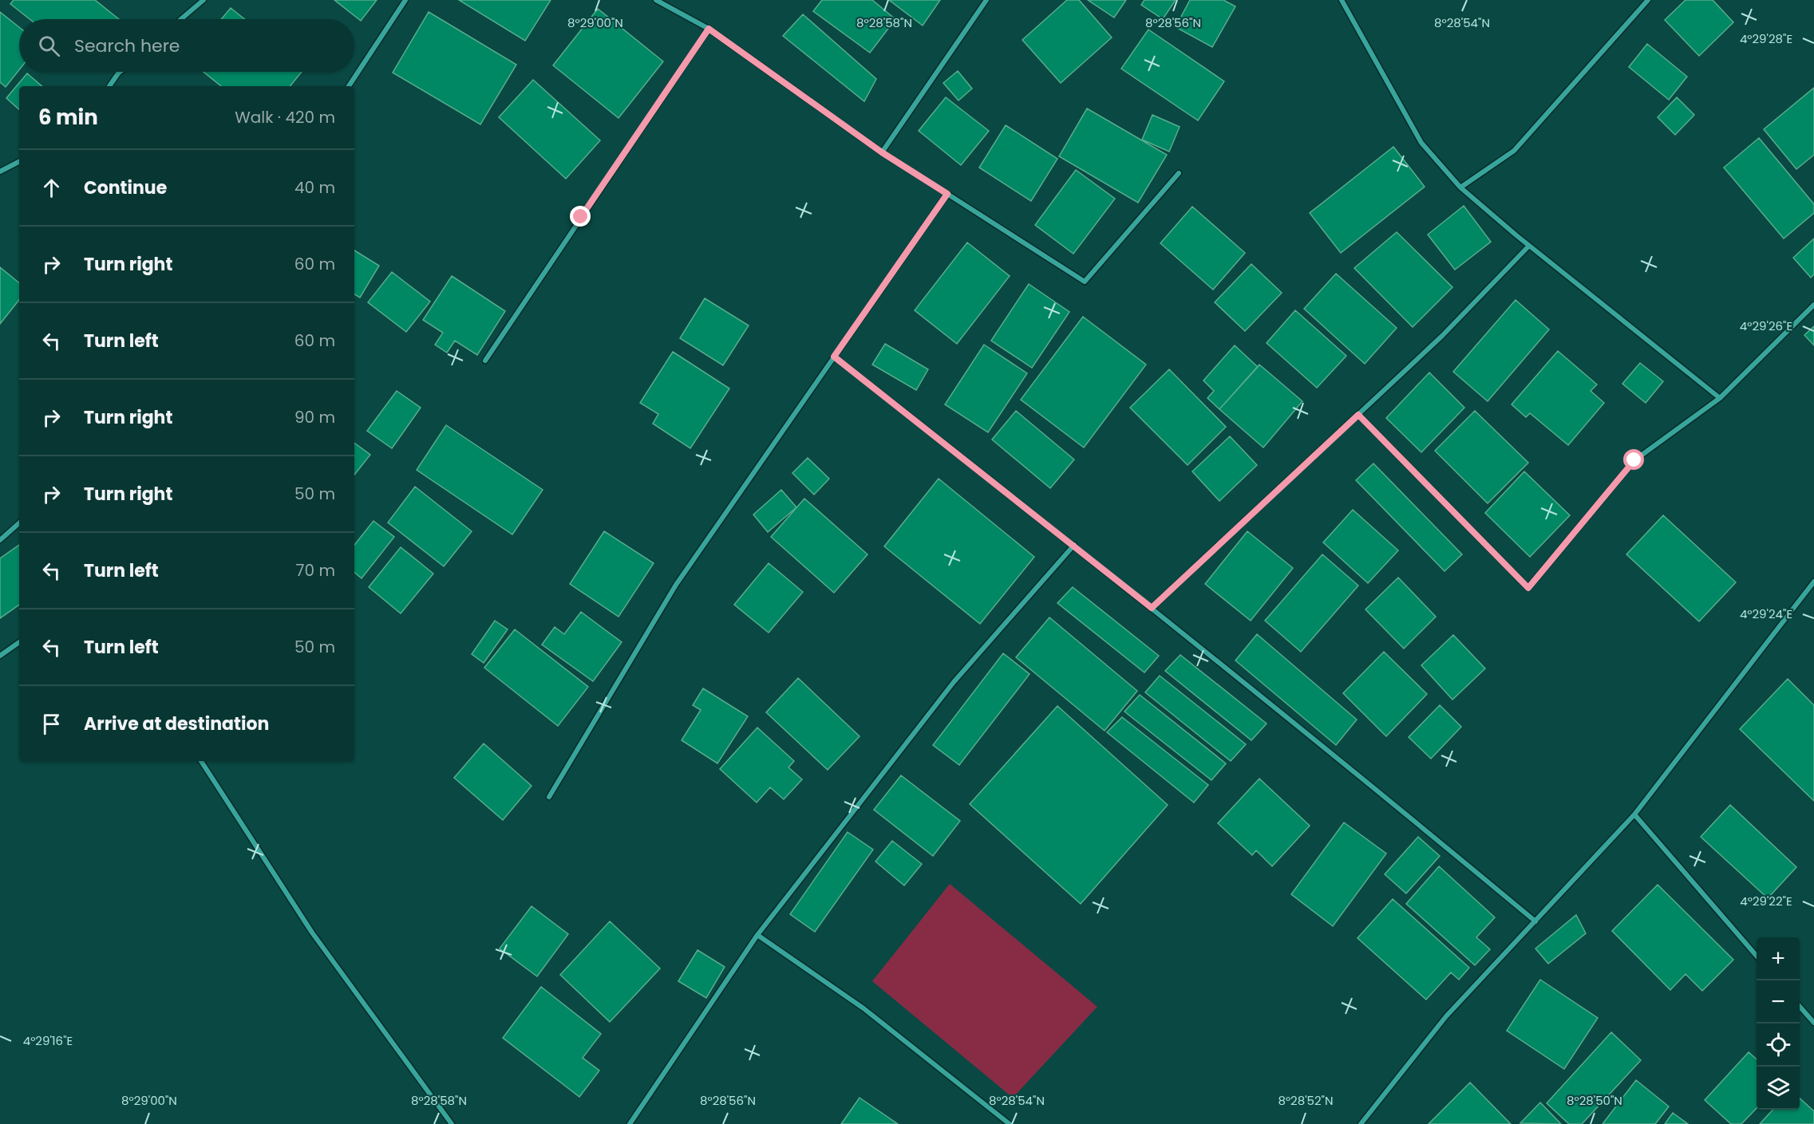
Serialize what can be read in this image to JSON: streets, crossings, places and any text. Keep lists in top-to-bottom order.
{
  "page": {
    "search": "Search here",
    "heading": ["6 min", "Walk · 420 m"],
    "list": [
      ["Continue", "40 m"],
      ["Turn right", "60 m"],
      ["Turn left", "60 m"],
      ["Turn right", "90 m"],
      ["Turn right", "50 m"],
      ["Turn left", "70 m"],
      ["Turn left", "50 m"],
      "Arrive at destination"
    ],
    "map_buttons": ["+", "−"]
  },
  "coordinates": [
    "8°29'00\"N",
    "8°28'58\"N",
    "8°28'56\"N",
    "8°28'54\"N",
    "4°29'28\"E",
    "4°29'26\"E",
    "4°29'24\"E",
    "4°29'22\"E",
    "4°29'16\"E",
    "8°28'52\"N",
    "8°28'50\"N"
  ]
}
